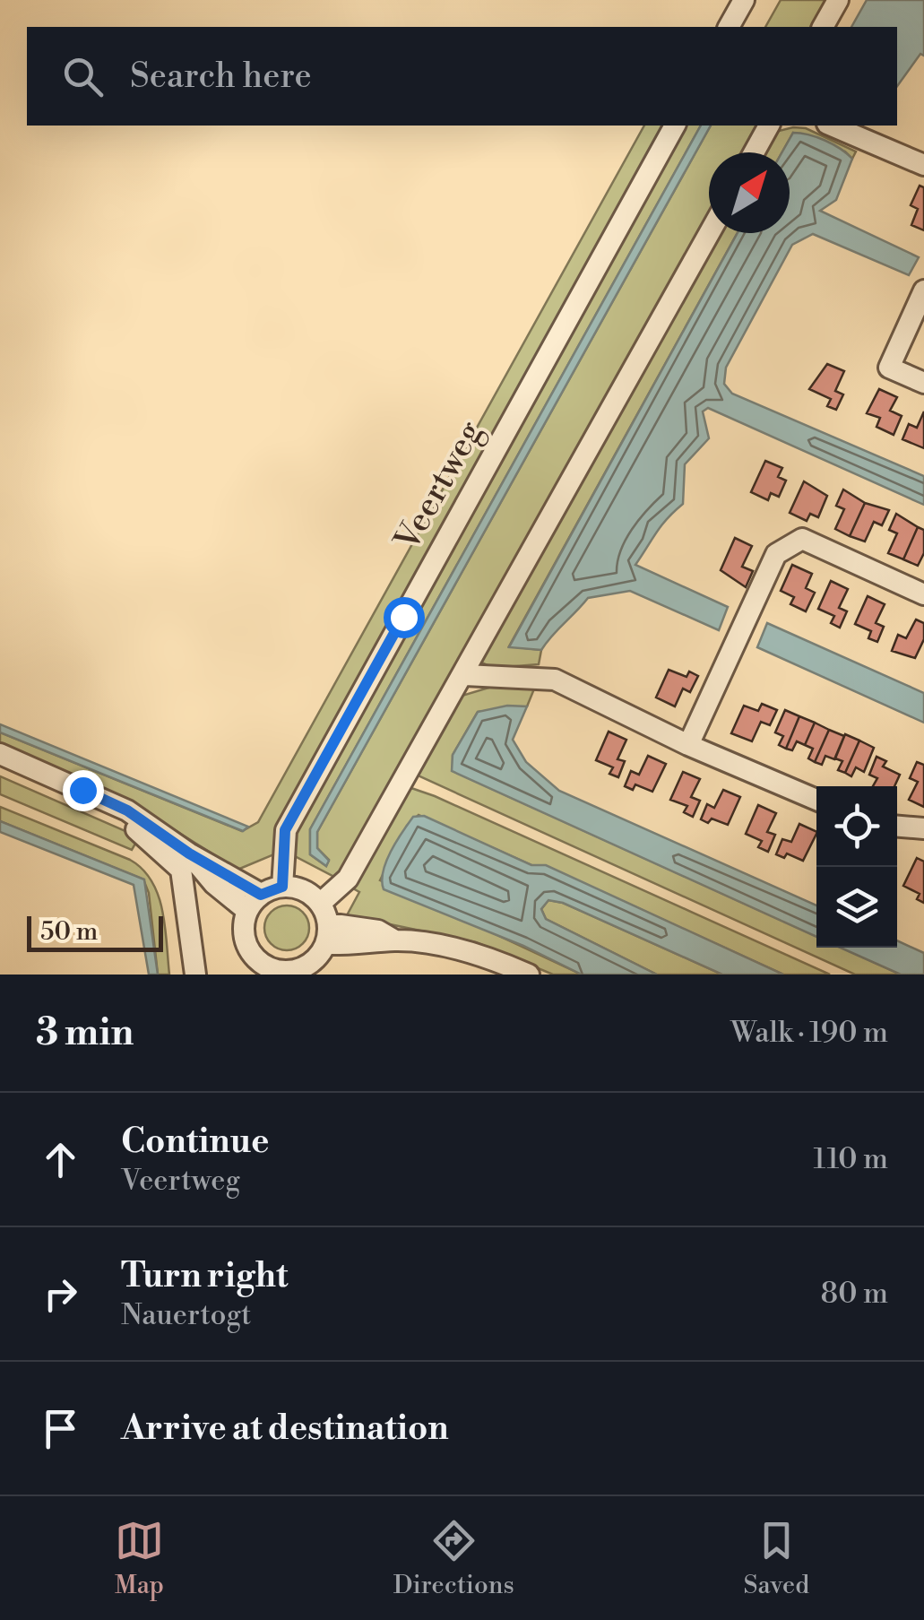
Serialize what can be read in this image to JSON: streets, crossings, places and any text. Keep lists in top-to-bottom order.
{
  "streets": {
    "street": ["Veertweg"]
  },
  "scale_bar": "50 m",
  "north": "top right",
  "page": {
    "search": "Search here",
    "scale": "50 m",
    "heading": ["3 min", "Walk · 190 m"],
    "list": [
      ["Continue", "Veertweg", "110 m"],
      ["Turn right", "Nauertogt", "80 m"],
      "Arrive at destination"
    ],
    "nav": ["Map", "Directions", "Saved"]
  }
}
